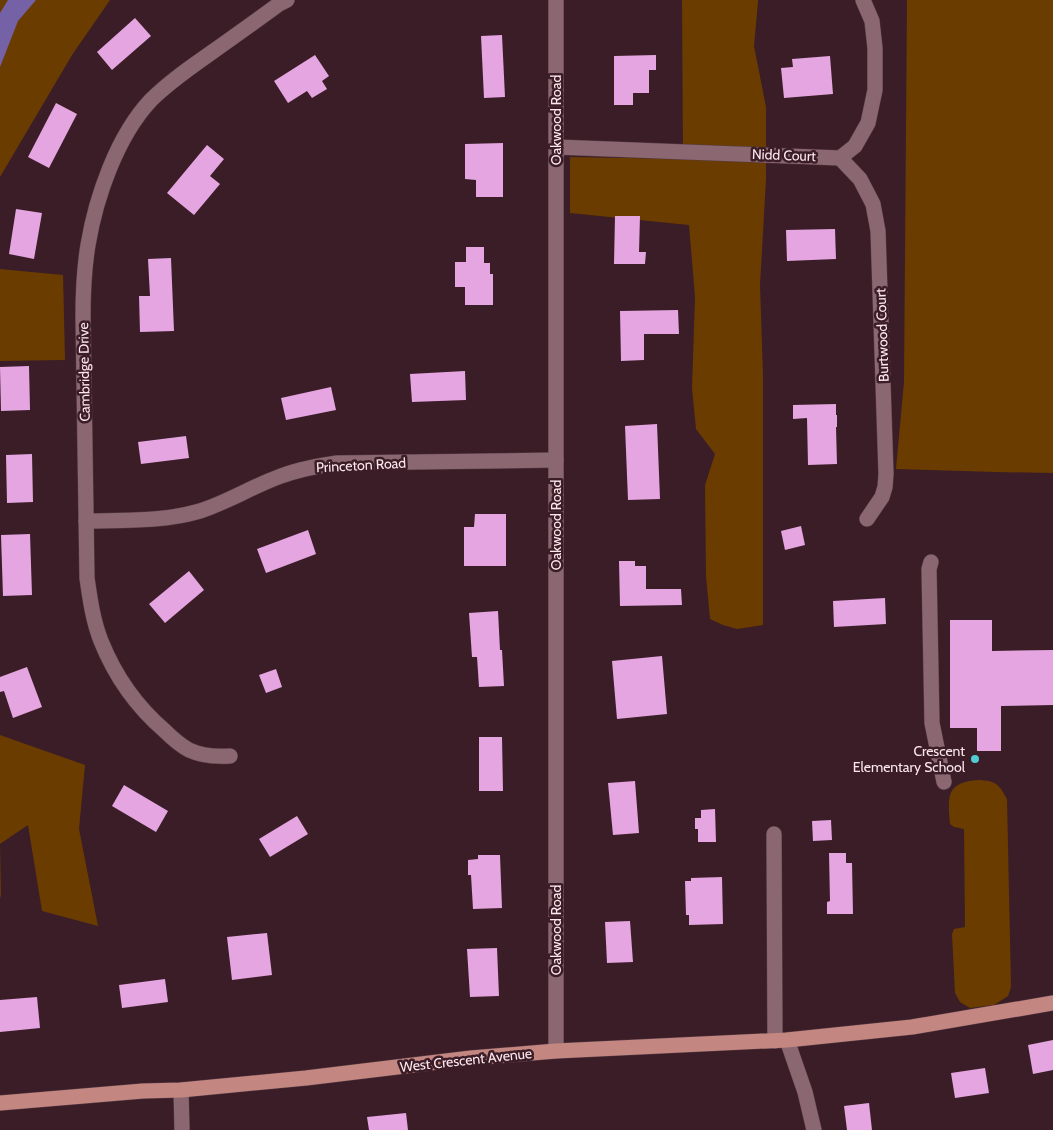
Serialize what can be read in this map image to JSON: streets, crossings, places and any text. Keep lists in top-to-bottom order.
{
  "streets": {
    "main road": ["West Crescent Avenue"],
    "street": [
      "Oakwood Road",
      "Nidd Court",
      "Burtwood Court",
      "Cambridge Drive",
      "Princeton Road"
    ]
  },
  "crossings": [
    ["Oakwood Road", "Nidd Court"],
    ["Oakwood Road", "Princeton Road"],
    ["Oakwood Road", "West Crescent Avenue"],
    ["Nidd Court", "Burtwood Court"],
    ["Cambridge Drive", "Princeton Road"]
  ],
  "places": ["Crescent Elementary School"]
}
